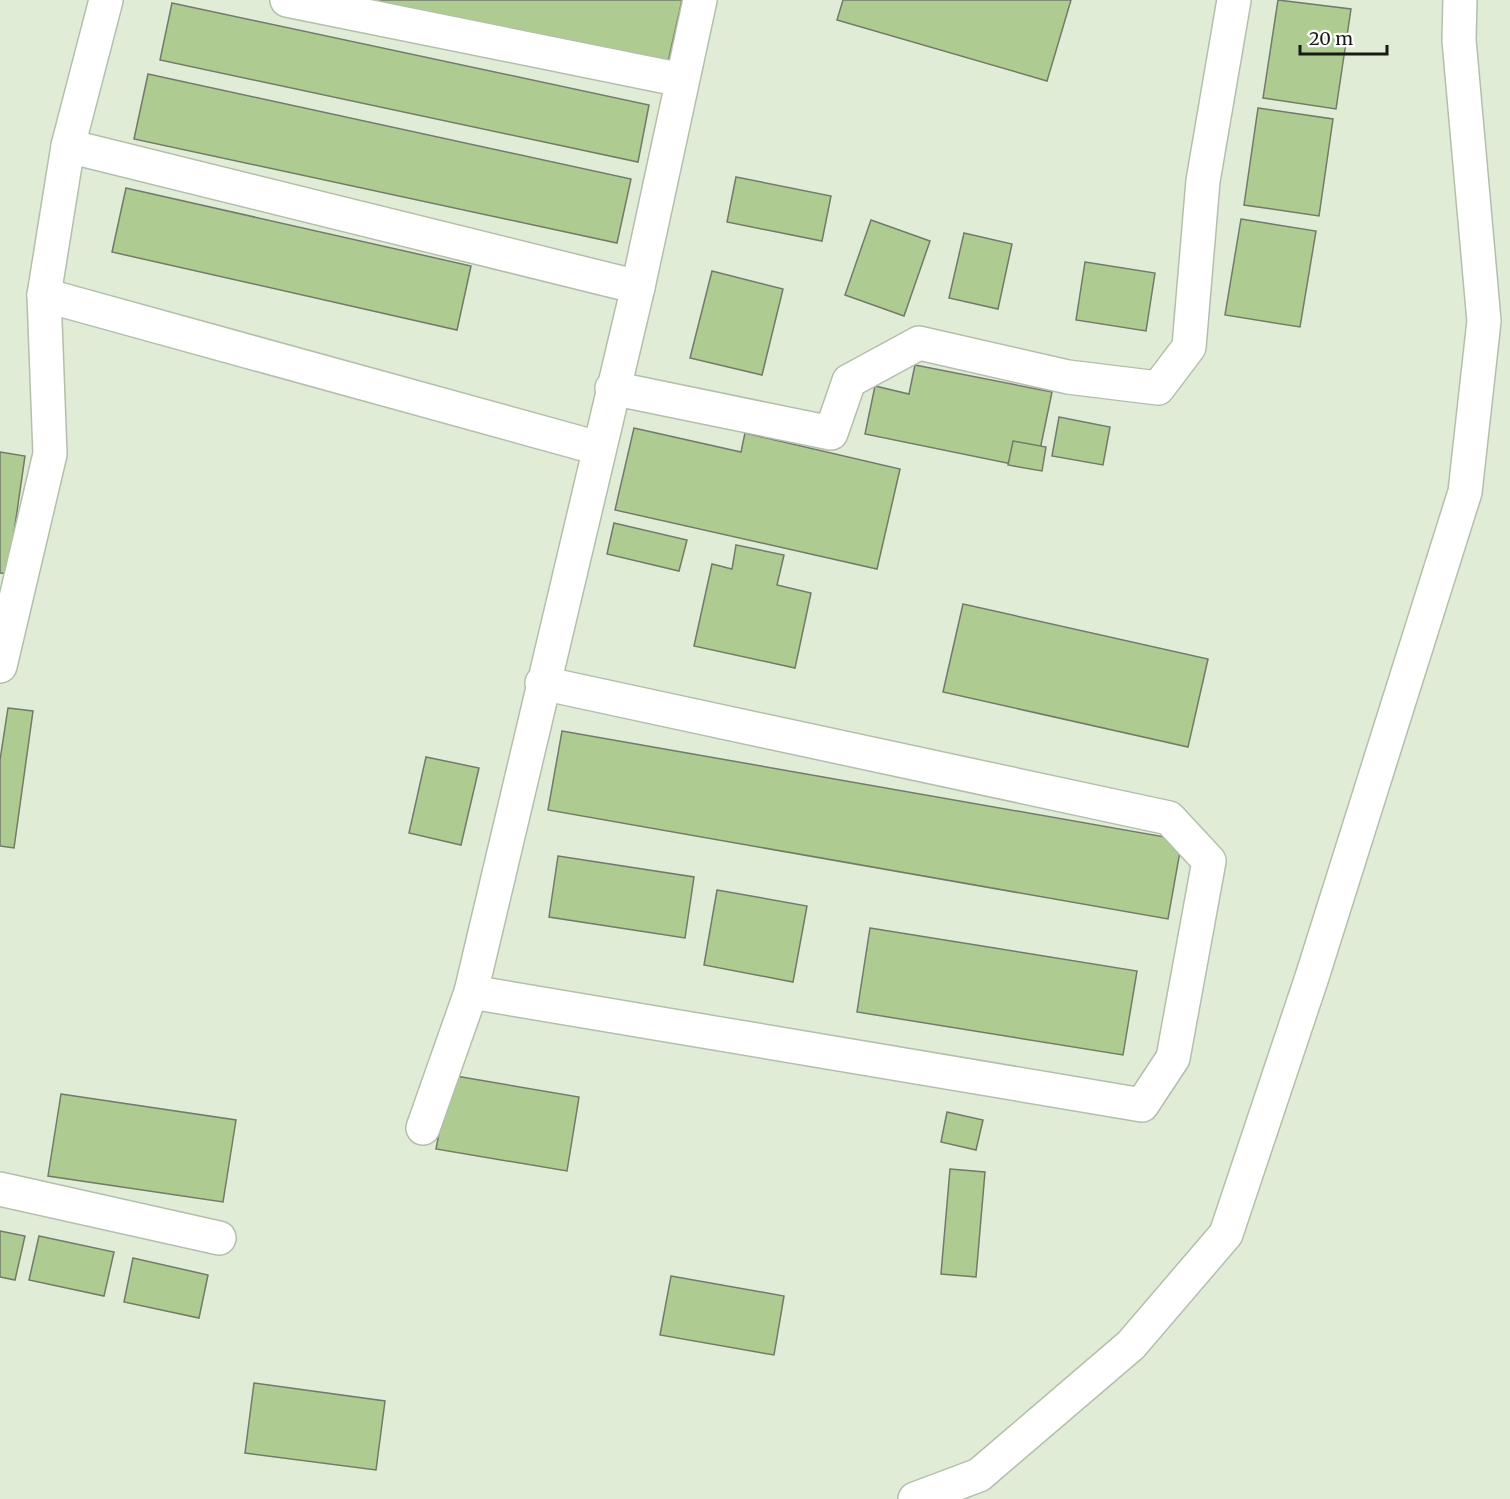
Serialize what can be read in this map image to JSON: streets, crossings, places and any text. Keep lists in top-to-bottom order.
{
  "scale_bar": "20 m"
}
